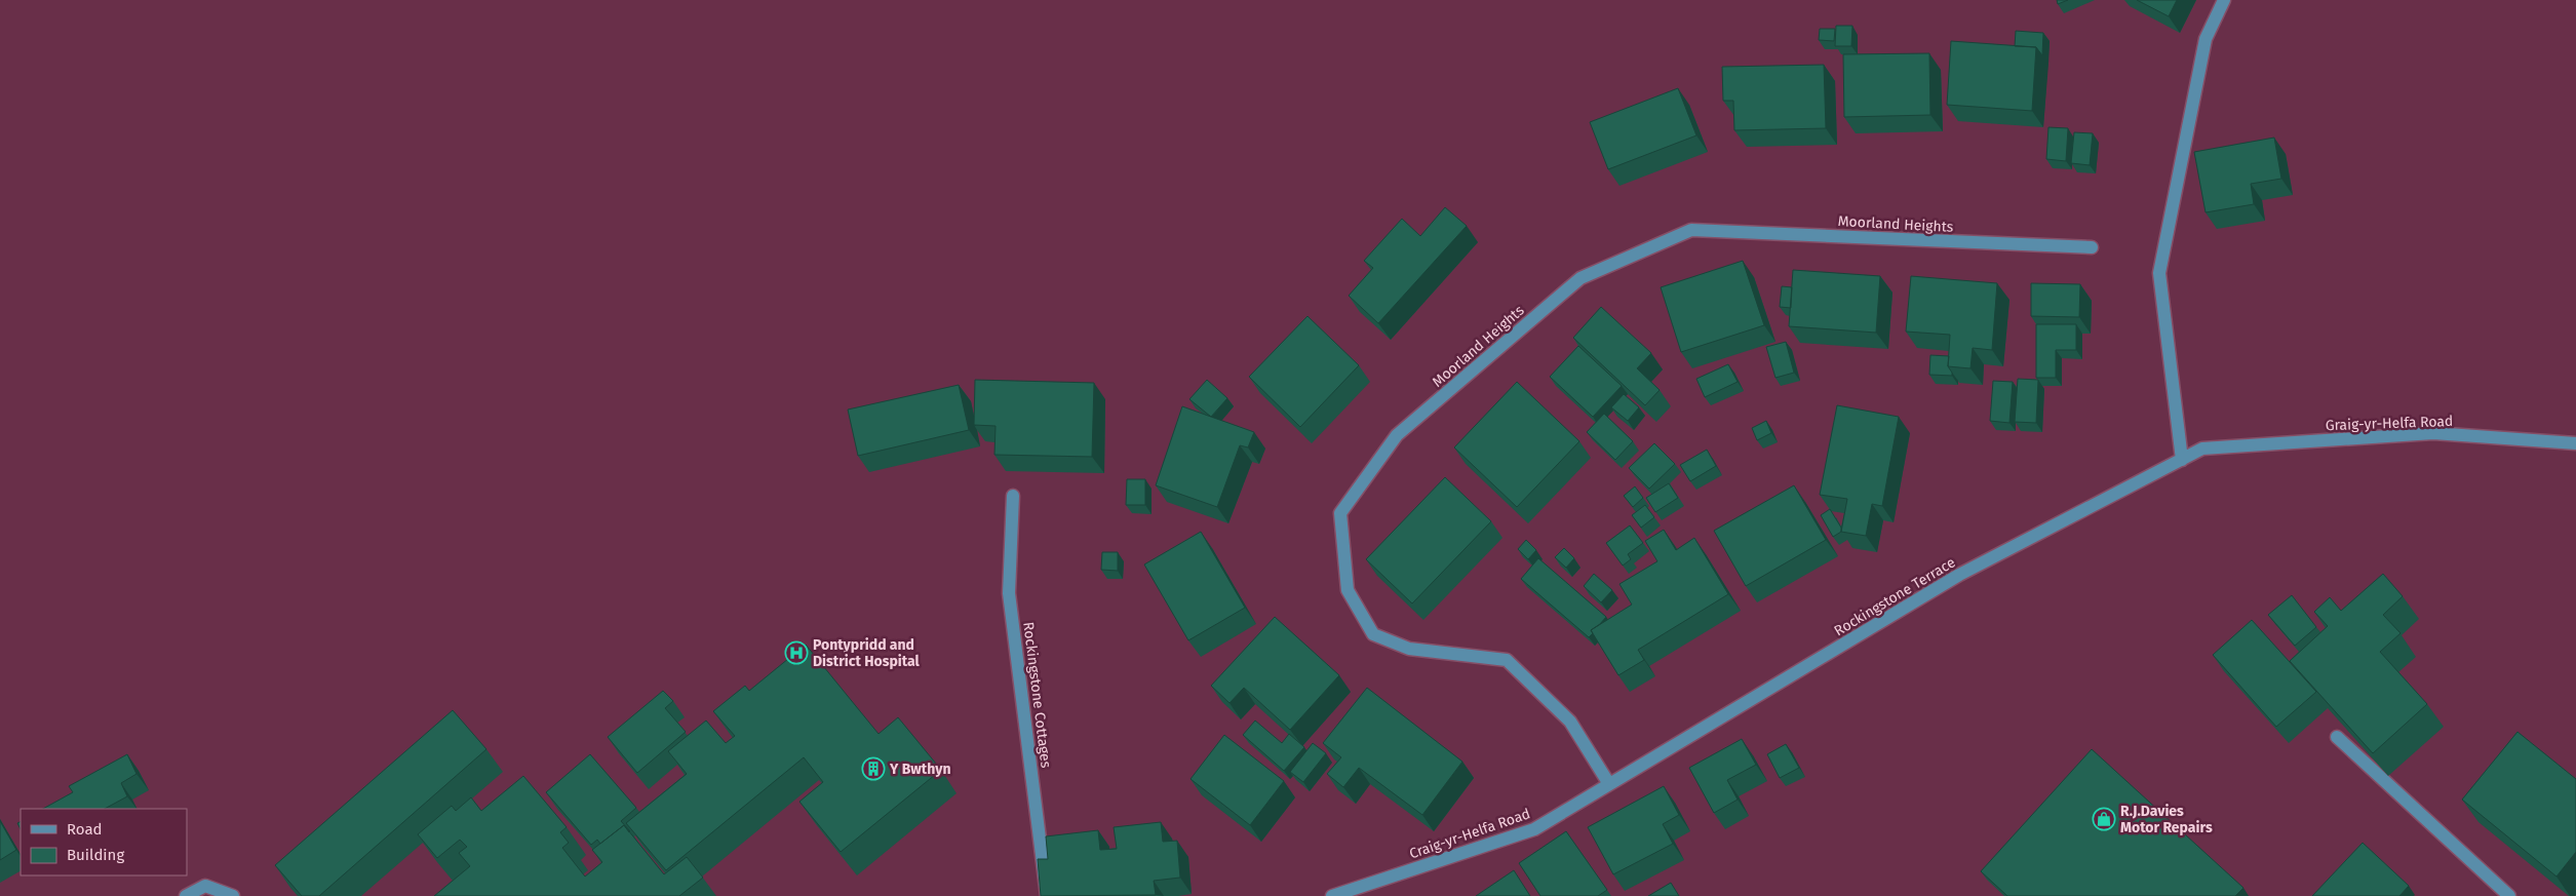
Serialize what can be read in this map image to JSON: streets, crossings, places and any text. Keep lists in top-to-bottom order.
{
  "streets": {
    "street": [
      "Moorland Heights",
      "Graig-yr-Helfa Road",
      "Rockingstone Terrace",
      "Rockingstone Cottages",
      "Craig-yr-Helfa Road"
    ]
  },
  "crossings": [
    ["Moorland Heights", "Rockingstone Terrace"],
    ["Moorland Heights", "Craig-yr-Helfa Road"],
    ["Graig-yr-Helfa Road", "Rockingstone Terrace"],
    ["Rockingstone Terrace", "Craig-yr-Helfa Road"]
  ],
  "places": {
    "hospital": ["Pontypridd and District Hospital"],
    "building": ["Y Bwthyn"],
    "shop": ["R.J.Davies Motor Repairs"]
  },
  "legend": ["Road", "Building"]
}
